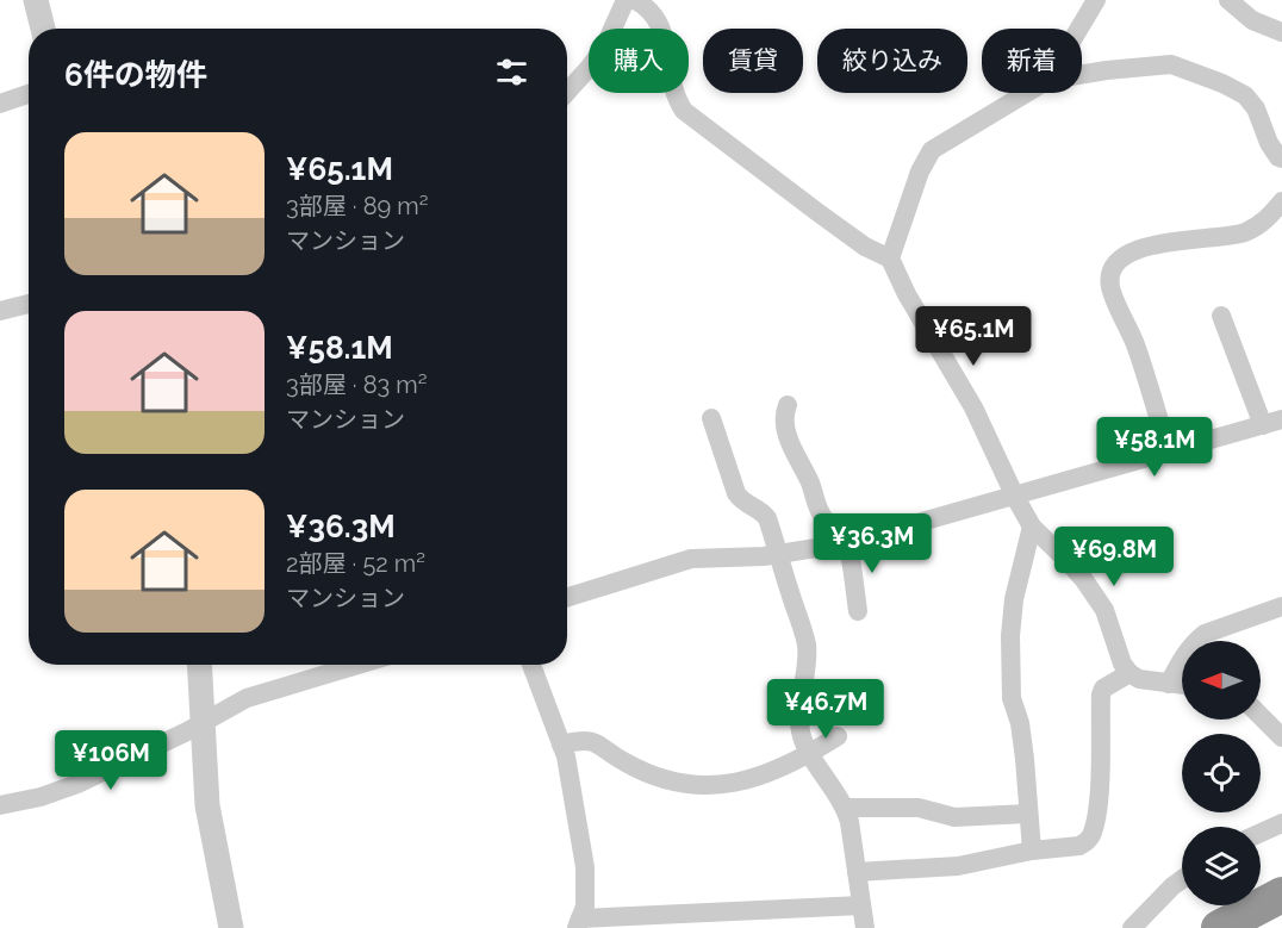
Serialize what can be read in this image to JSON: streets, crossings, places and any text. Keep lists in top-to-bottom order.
{
  "north": "left",
  "page": {
    "chip": [
      "購入",
      "賃貸",
      "絞り込み",
      "新着"
    ],
    "heading": "6件の物件",
    "list": [
      {
        "name": "¥65.1M",
        "note": "3部屋 · 89 m² · マンション"
      },
      {
        "name": "¥58.1M",
        "note": "3部屋 · 83 m² · マンション"
      },
      {
        "name": "¥36.3M",
        "note": "2部屋 · 52 m² · マンション"
      }
    ],
    "price": [
      "¥65.1M",
      "¥58.1M",
      "¥36.3M",
      "¥69.8M",
      "¥46.7M",
      "¥106M"
    ]
  }
}
